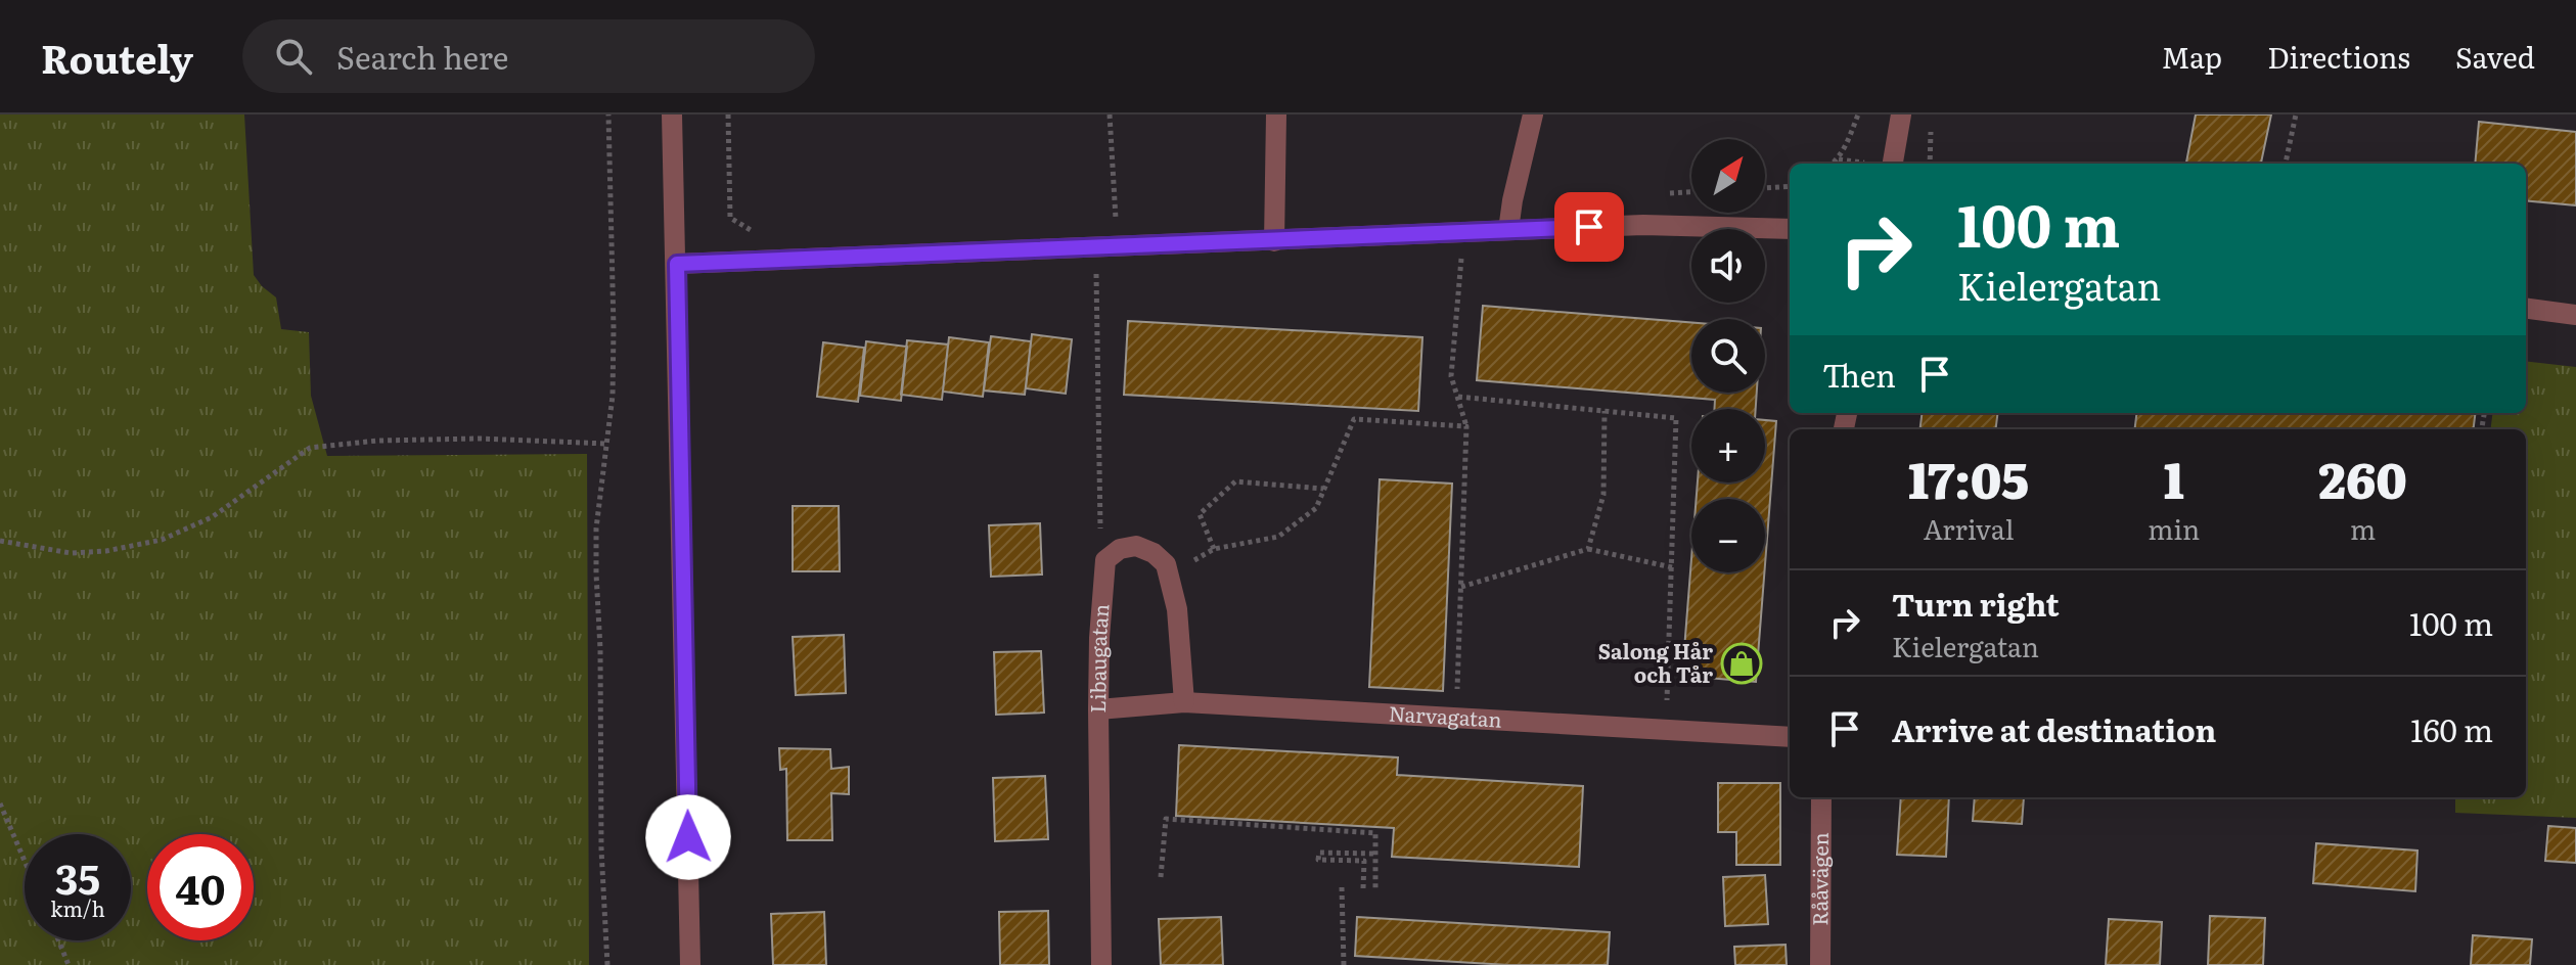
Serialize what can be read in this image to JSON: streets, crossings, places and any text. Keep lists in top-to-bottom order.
{
  "streets": {
    "street": ["Libaugatan", "Narvagatan", "Rååvägen"]
  },
  "crossings": [
    ["Libaugatan", "Narvagatan"]
  ],
  "places": {
    "shop": ["Salong Hår och Tår"]
  },
  "north": "top right",
  "page": {
    "header": "Routely",
    "search": "Search here",
    "nav": ["Map", "Directions", "Saved"],
    "map_buttons": ["+", "−"],
    "turn": ["100 m", "Kielergatan"],
    "then": "Then",
    "eta": [
      "17:05",
      "Arrival",
      "1",
      "min",
      "260",
      "m"
    ],
    "list": [
      {
        "name": "Turn right",
        "note": "Kielergatan",
        "value": "100 m"
      },
      {
        "name": "Arrive at destination",
        "value": "160 m"
      }
    ],
    "speed": "35 km/h",
    "limit": "40"
  }
}
